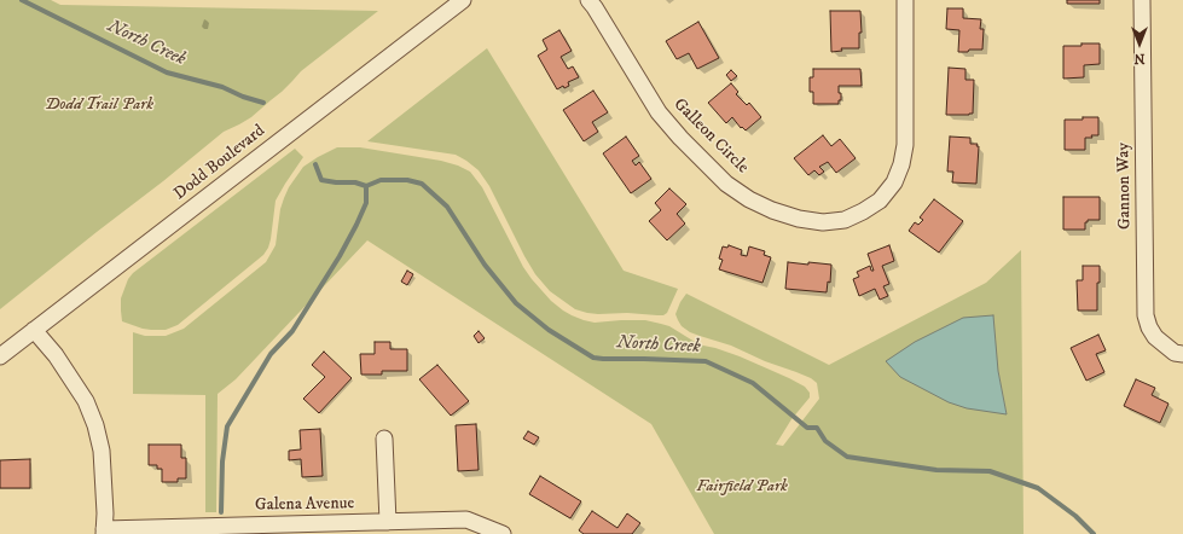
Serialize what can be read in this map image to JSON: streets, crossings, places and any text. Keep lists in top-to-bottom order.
{
  "streets": {
    "street": [
      "Galleon Circle",
      "Dodd Boulevard",
      "Gannon Way",
      "Galena Avenue"
    ]
  },
  "water": ["North Creek"],
  "parks": ["Dodd Trail Park", "Fairfield Park"],
  "north": "bottom"
}
